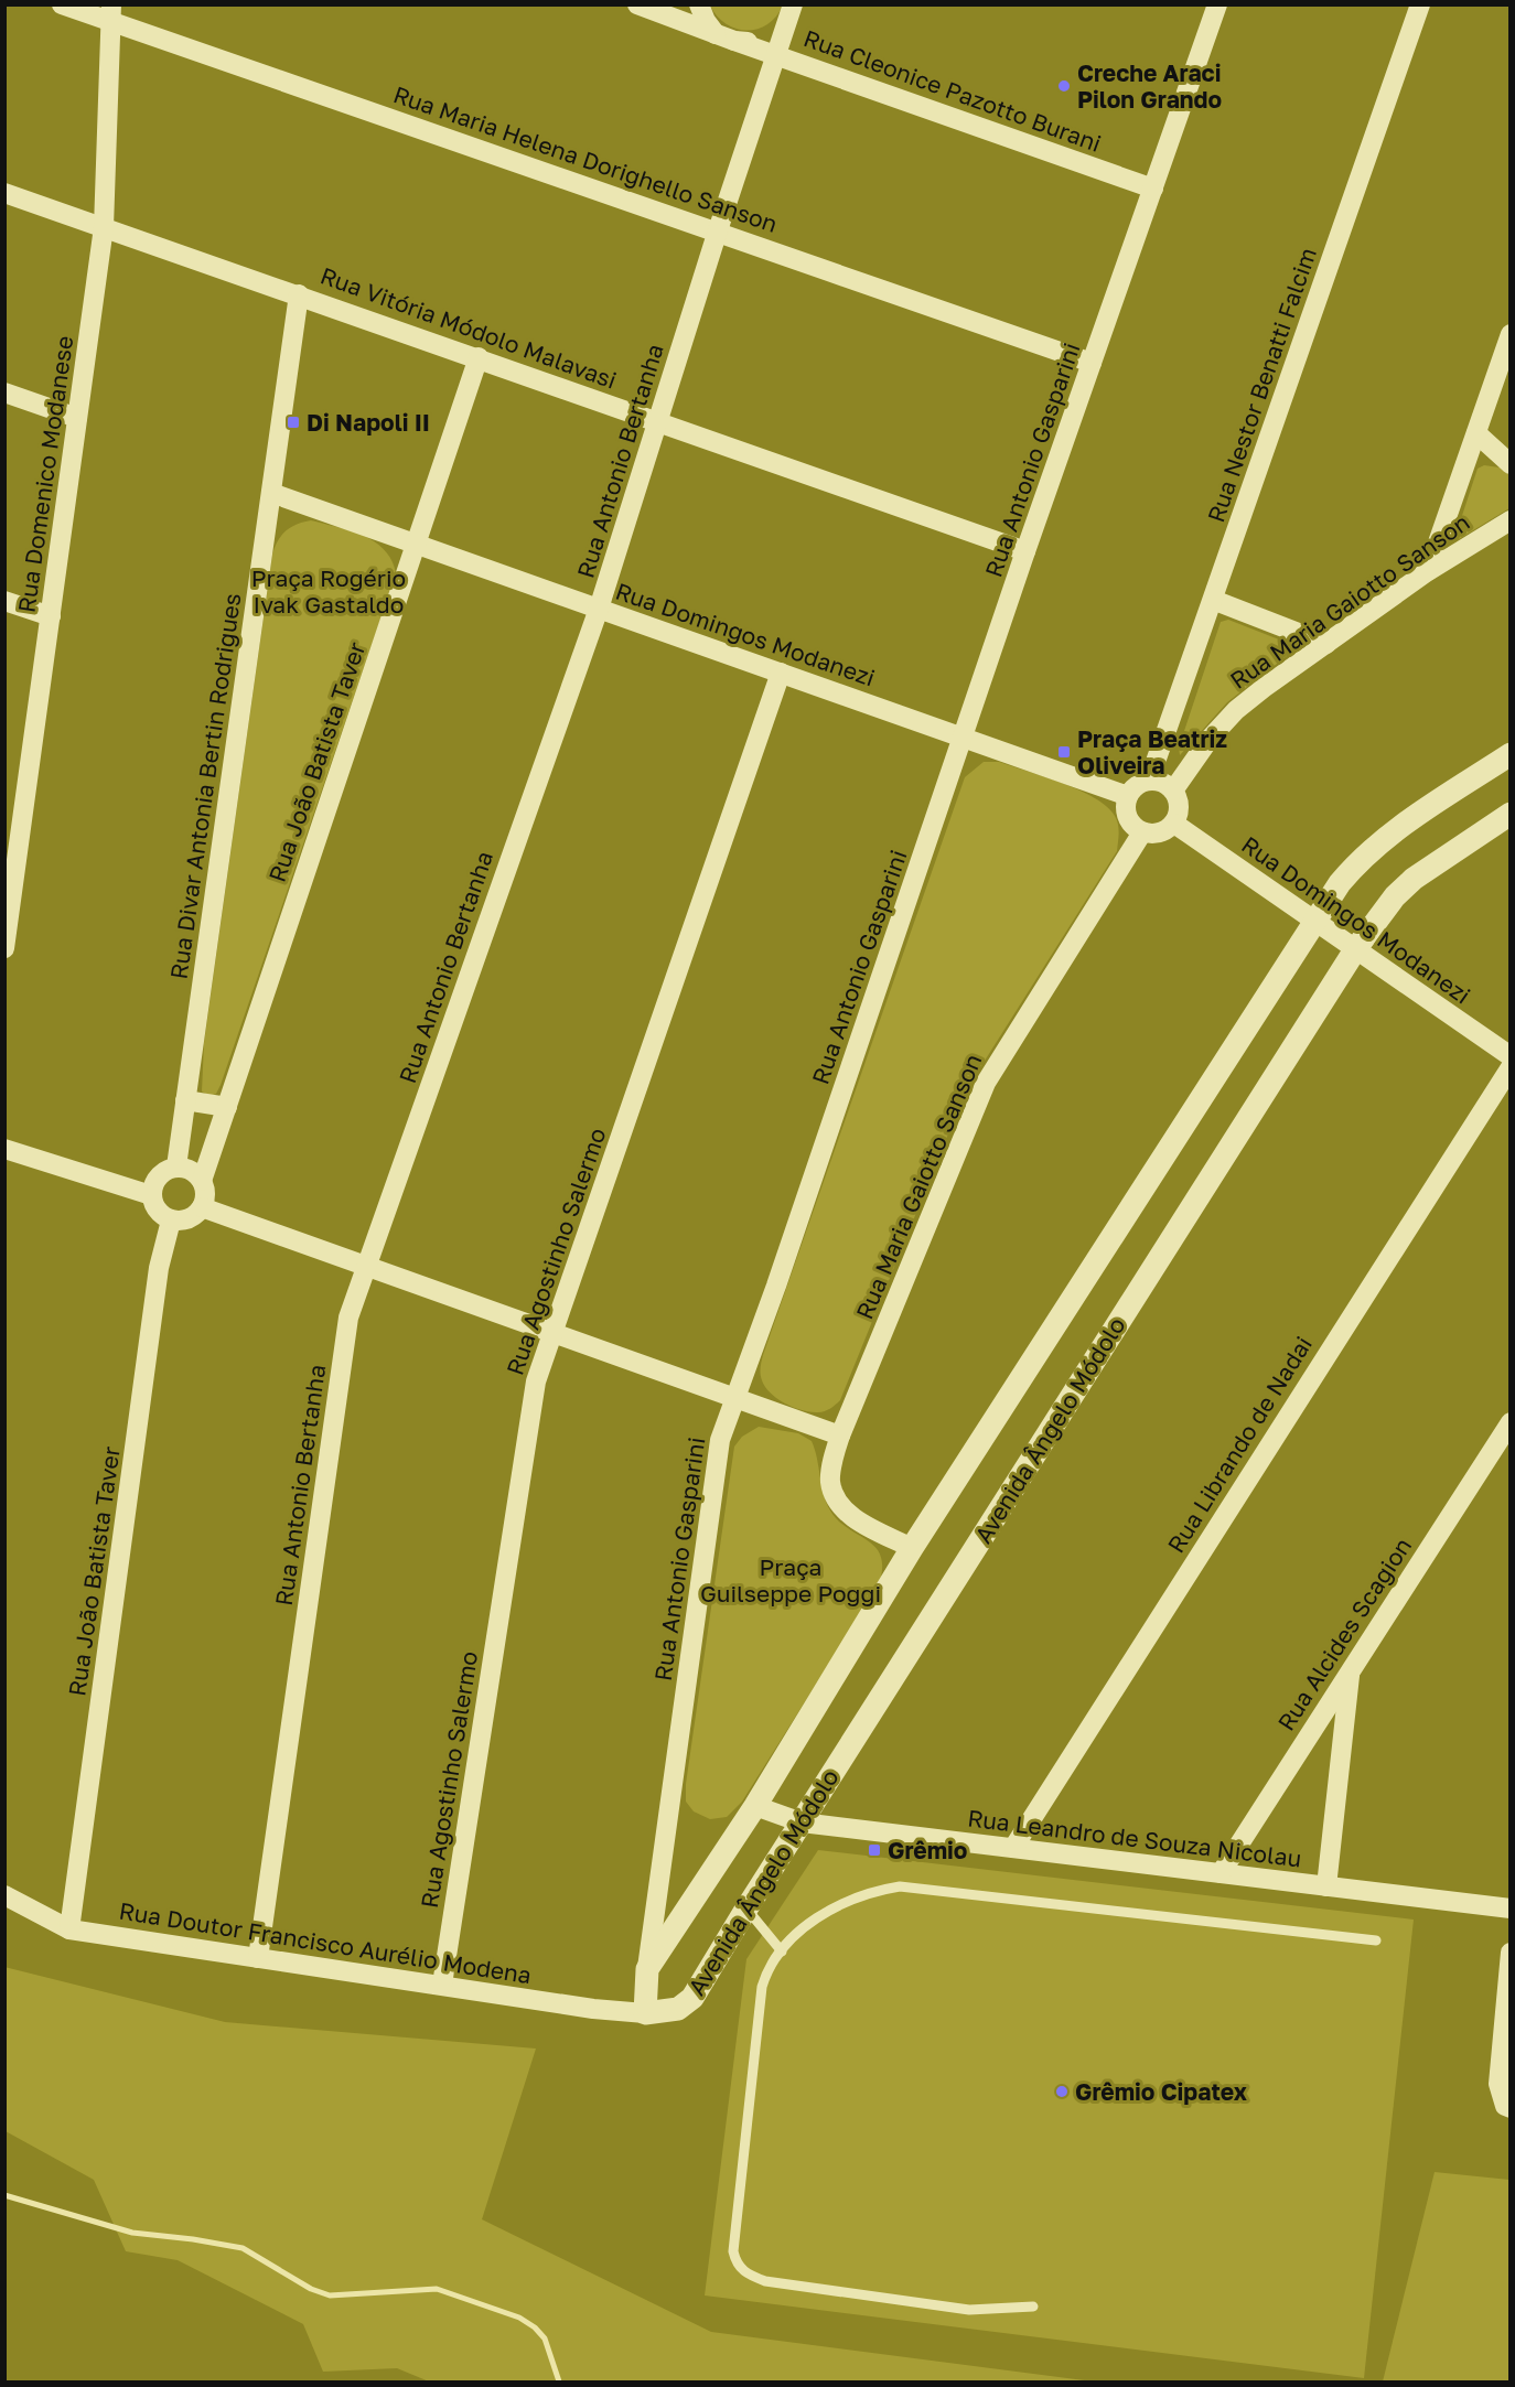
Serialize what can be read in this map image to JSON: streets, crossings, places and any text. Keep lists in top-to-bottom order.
{
  "streets": {
    "street": [
      "Rua Cleonice Pazotto Burani",
      "Rua Maria Helena Dorighello Sanson",
      "Rua Vitória Módolo Malavasi",
      "Rua Nestor Benatti Falcim",
      "Rua Antonio Gasparini",
      "Rua Antonio Bertanha",
      "Rua Domenico Modanese",
      "Rua Maria Gaiotto Sanson",
      "Rua Domingos Modanezi",
      "Rua João Batista Taver",
      "Rua Divar Antonia Bertin Rodrigues",
      "Rua Agostinho Salermo",
      "Avenida Ângelo Módolo",
      "Rua Librando de Nadai",
      "Rua Alcides Scagion",
      "Rua Leandro de Souza Nicolau",
      "Rua Doutor Francisco Aurélio Modena"
    ]
  },
  "crossings": [
    ["Rua Cleonice Pazotto Burani", "Rua Antonio Gasparini"],
    ["Rua Cleonice Pazotto Burani", "Rua Antonio Bertanha"],
    ["Rua Maria Helena Dorighello Sanson", "Rua Antonio Gasparini"],
    ["Rua Maria Helena Dorighello Sanson", "Rua Antonio Bertanha"],
    ["Rua Maria Helena Dorighello Sanson", "Rua Domenico Modanese"],
    ["Rua Vitória Módolo Malavasi", "Rua Antonio Gasparini"],
    ["Rua Vitória Módolo Malavasi", "Rua Antonio Bertanha"],
    ["Rua Vitória Módolo Malavasi", "Rua Domenico Modanese"],
    ["Rua Vitória Módolo Malavasi", "Rua João Batista Taver"],
    ["Rua Vitória Módolo Malavasi", "Rua Divar Antonia Bertin Rodrigues"],
    ["Rua Nestor Benatti Falcim", "Rua Maria Gaiotto Sanson"],
    ["Rua Nestor Benatti Falcim", "Rua Domingos Modanezi"],
    ["Rua Antonio Gasparini", "Rua Domingos Modanezi"],
    ["Rua Antonio Gasparini", "Avenida Ângelo Módolo"],
    ["Rua Antonio Bertanha", "Rua Domingos Modanezi"],
    ["Rua Antonio Bertanha", "Rua Doutor Francisco Aurélio Modena"],
    ["Rua Maria Gaiotto Sanson", "Rua Domingos Modanezi"],
    ["Rua Maria Gaiotto Sanson", "Avenida Ângelo Módolo"],
    ["Rua Domingos Modanezi", "Rua João Batista Taver"],
    ["Rua Domingos Modanezi", "Rua Divar Antonia Bertin Rodrigues"],
    ["Rua Domingos Modanezi", "Rua Agostinho Salermo"],
    ["Rua Domingos Modanezi", "Avenida Ângelo Módolo"],
    ["Rua João Batista Taver", "Rua Divar Antonia Bertin Rodrigues"],
    ["Rua João Batista Taver", "Rua Doutor Francisco Aurélio Modena"],
    ["Rua Agostinho Salermo", "Rua Doutor Francisco Aurélio Modena"],
    ["Avenida Ângelo Módolo", "Rua Leandro de Souza Nicolau"],
    ["Avenida Ângelo Módolo", "Rua Doutor Francisco Aurélio Modena"],
    ["Rua Librando de Nadai", "Rua Leandro de Souza Nicolau"],
    ["Rua Alcides Scagion", "Rua Leandro de Souza Nicolau"]
  ],
  "parks": ["Praça Rogério Ivak Gastaldo", "Praça Guilseppe Poggi"],
  "places": {
    "other": ["Creche Araci Pilon Grando", "Grêmio Cipatex"],
    "transit": ["Di Napoli II", "Praça Beatriz Oliveira", "Grêmio"]
  }
}
